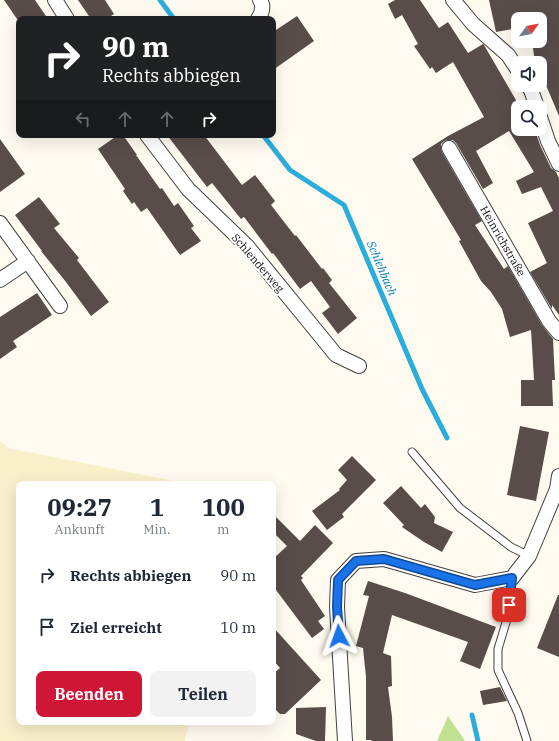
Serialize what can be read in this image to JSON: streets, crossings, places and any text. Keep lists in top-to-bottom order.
{
  "streets": {
    "street": ["Heinrichstraße", "Schlenderweg"]
  },
  "water": ["Schlehbach"],
  "north": "top right",
  "page": {
    "turn": ["90 m", "Rechts abbiegen"],
    "eta": [
      "09:27",
      "Ankunft",
      "1",
      "Min.",
      "100",
      "m"
    ],
    "list": [
      {
        "name": "Rechts abbiegen",
        "value": "90 m"
      },
      {
        "name": "Ziel erreicht",
        "value": "10 m"
      }
    ],
    "buttons": ["Beenden", "Teilen"]
  }
}
